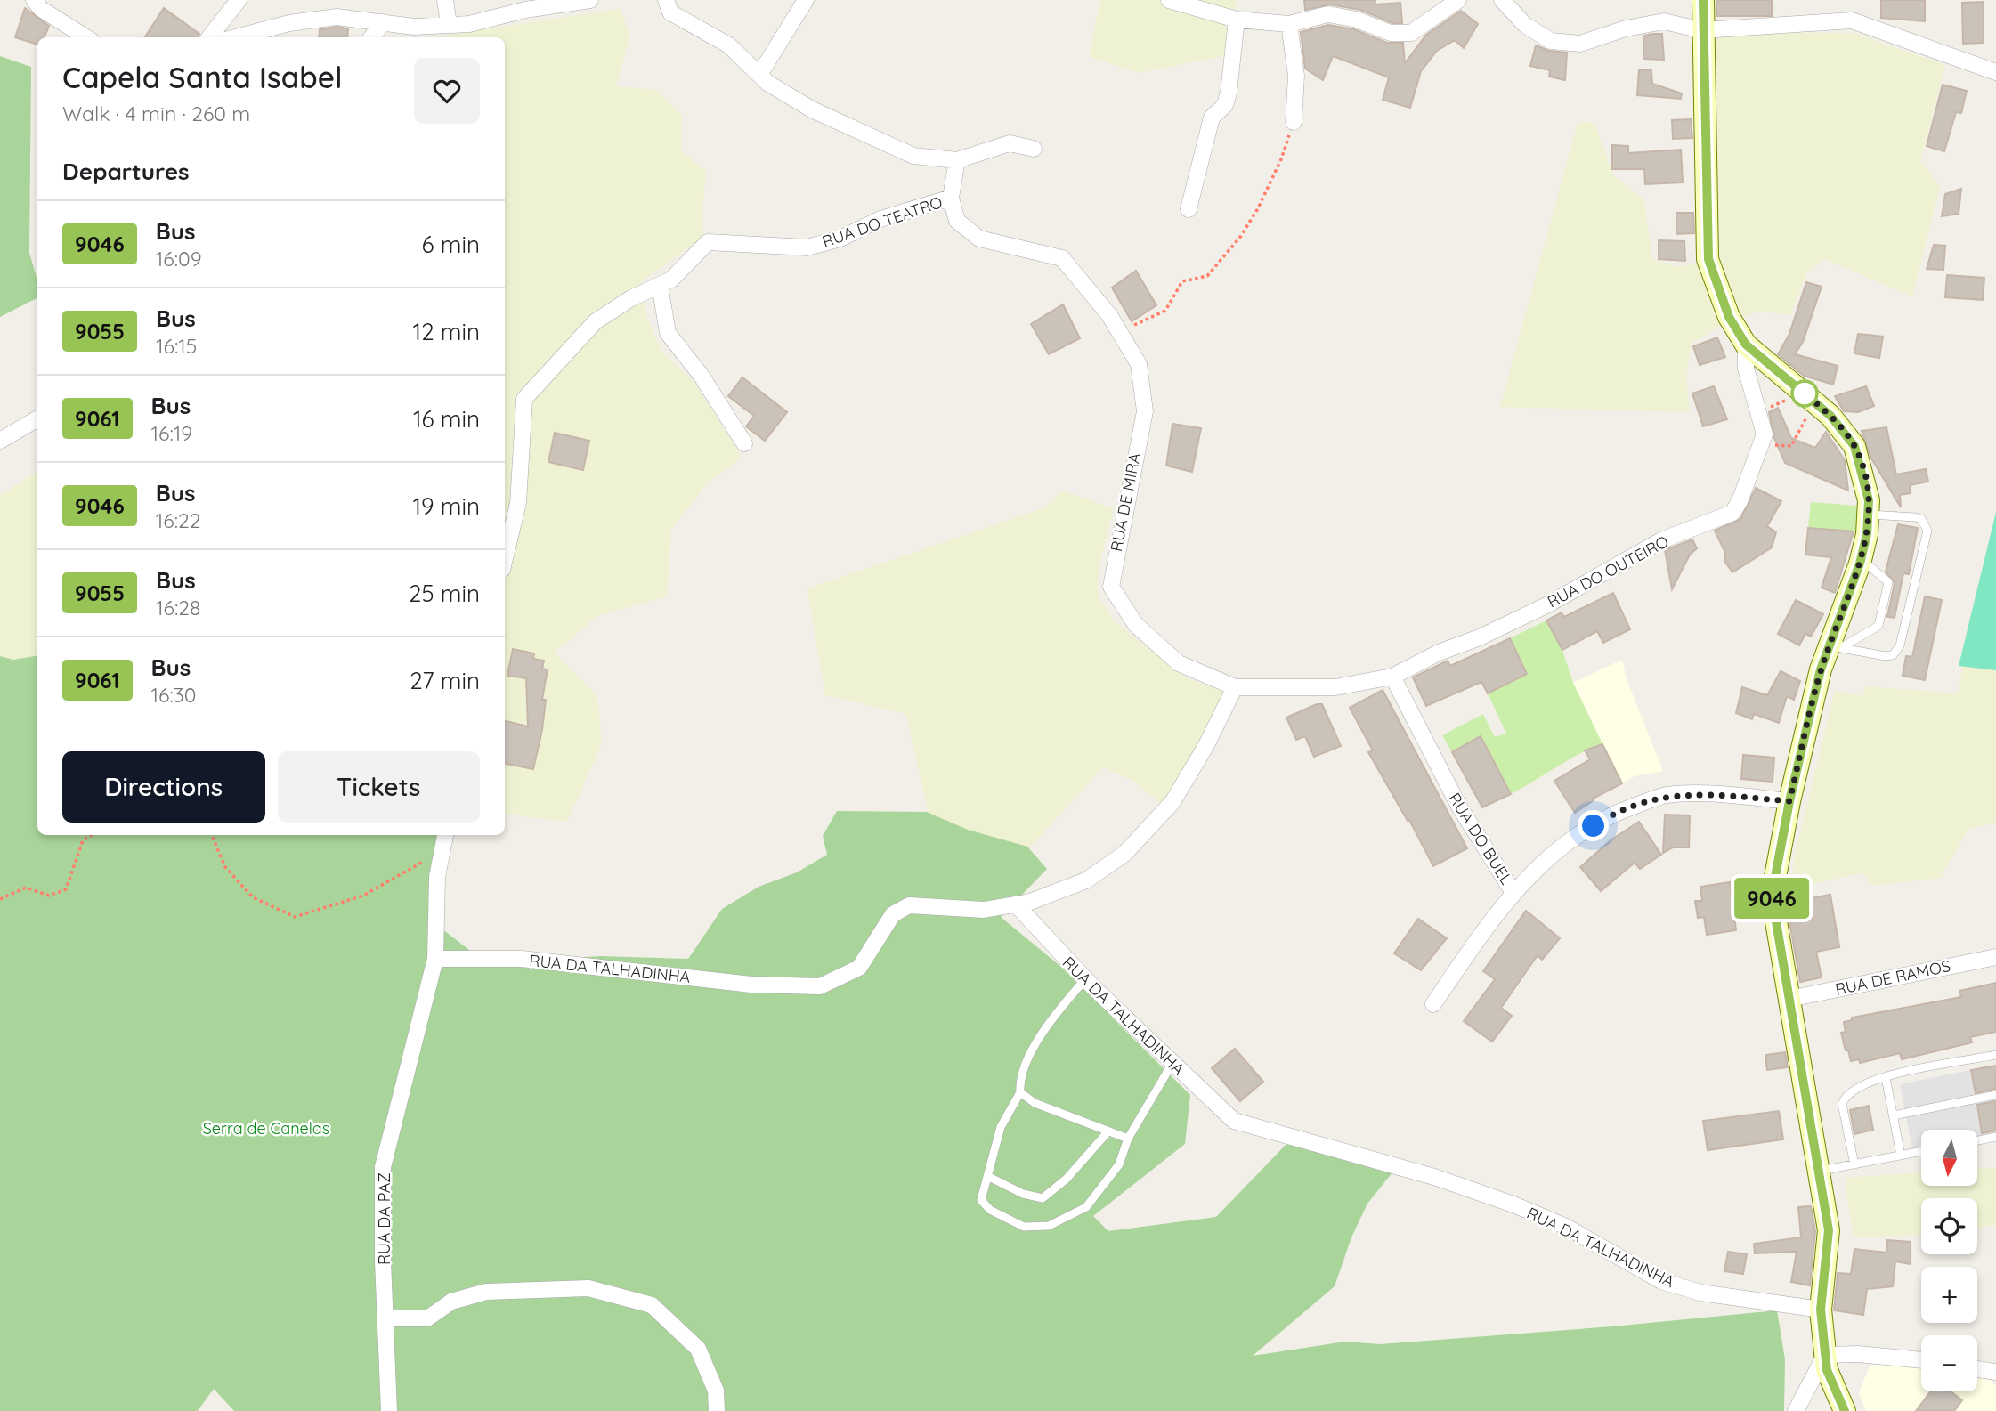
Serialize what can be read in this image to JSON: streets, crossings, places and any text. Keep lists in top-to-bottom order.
{
  "streets": {
    "street": [
      "RUA DO TEATRO",
      "RUA DE MIRA",
      "RUA DO OUTEIRO",
      "RUA DO BUEL",
      "RUA DA TALHADINHA",
      "RUA DE RAMOS",
      "RUA DA PAZ"
    ]
  },
  "crossings": [
    ["RUA DO TEATRO", "RUA DE MIRA"],
    ["RUA DE MIRA", "RUA DO OUTEIRO"],
    ["RUA DE MIRA", "RUA DO BUEL"],
    ["RUA DO OUTEIRO", "RUA DO BUEL"],
    ["RUA DA TALHADINHA", "RUA DA PAZ"]
  ],
  "parks": ["Serra de Canelas"],
  "lines": ["bus line 9046"],
  "north": "bottom",
  "page": {
    "on_map": "9046",
    "heading": [
      ["Capela Santa Isabel", "Walk · 4 min · 260 m"],
      "Departures"
    ],
    "list": [
      {
        "mark": "9046",
        "name": "Bus",
        "note": "16:09",
        "value": "6 min"
      },
      {
        "mark": "9055",
        "name": "Bus",
        "note": "16:15",
        "value": "12 min"
      },
      {
        "mark": "9061",
        "name": "Bus",
        "note": "16:19",
        "value": "16 min"
      },
      {
        "mark": "9046",
        "name": "Bus",
        "note": "16:22",
        "value": "19 min"
      },
      {
        "mark": "9055",
        "name": "Bus",
        "note": "16:28",
        "value": "25 min"
      },
      {
        "mark": "9061",
        "name": "Bus",
        "note": "16:30",
        "value": "27 min"
      }
    ],
    "buttons": ["Directions", "Tickets"],
    "map_buttons": ["+", "−"]
  }
}
